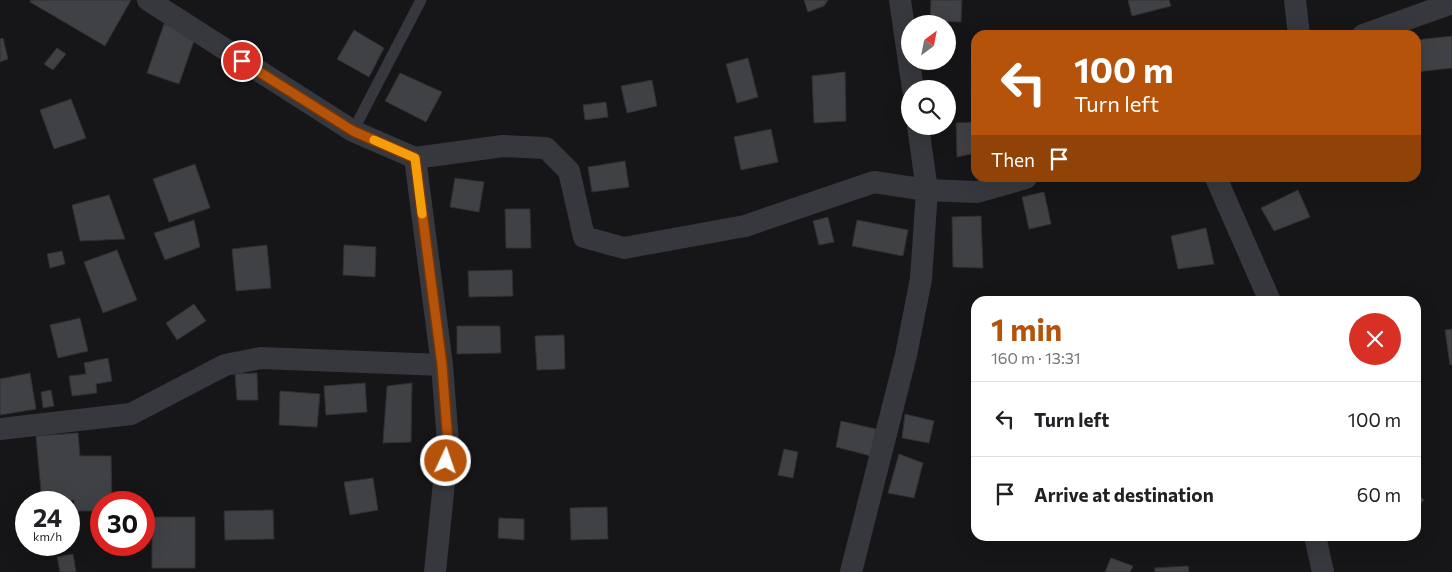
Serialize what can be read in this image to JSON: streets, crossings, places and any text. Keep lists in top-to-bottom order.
{
  "north": "top right",
  "page": {
    "turn": ["100 m", "Turn left"],
    "then": "Then",
    "heading": ["1 min", "160 m · 13:31"],
    "list": [
      {
        "name": "Turn left",
        "value": "100 m"
      },
      {
        "name": "Arrive at destination",
        "value": "60 m"
      }
    ],
    "speed": "24 km/h",
    "limit": "30"
  }
}
